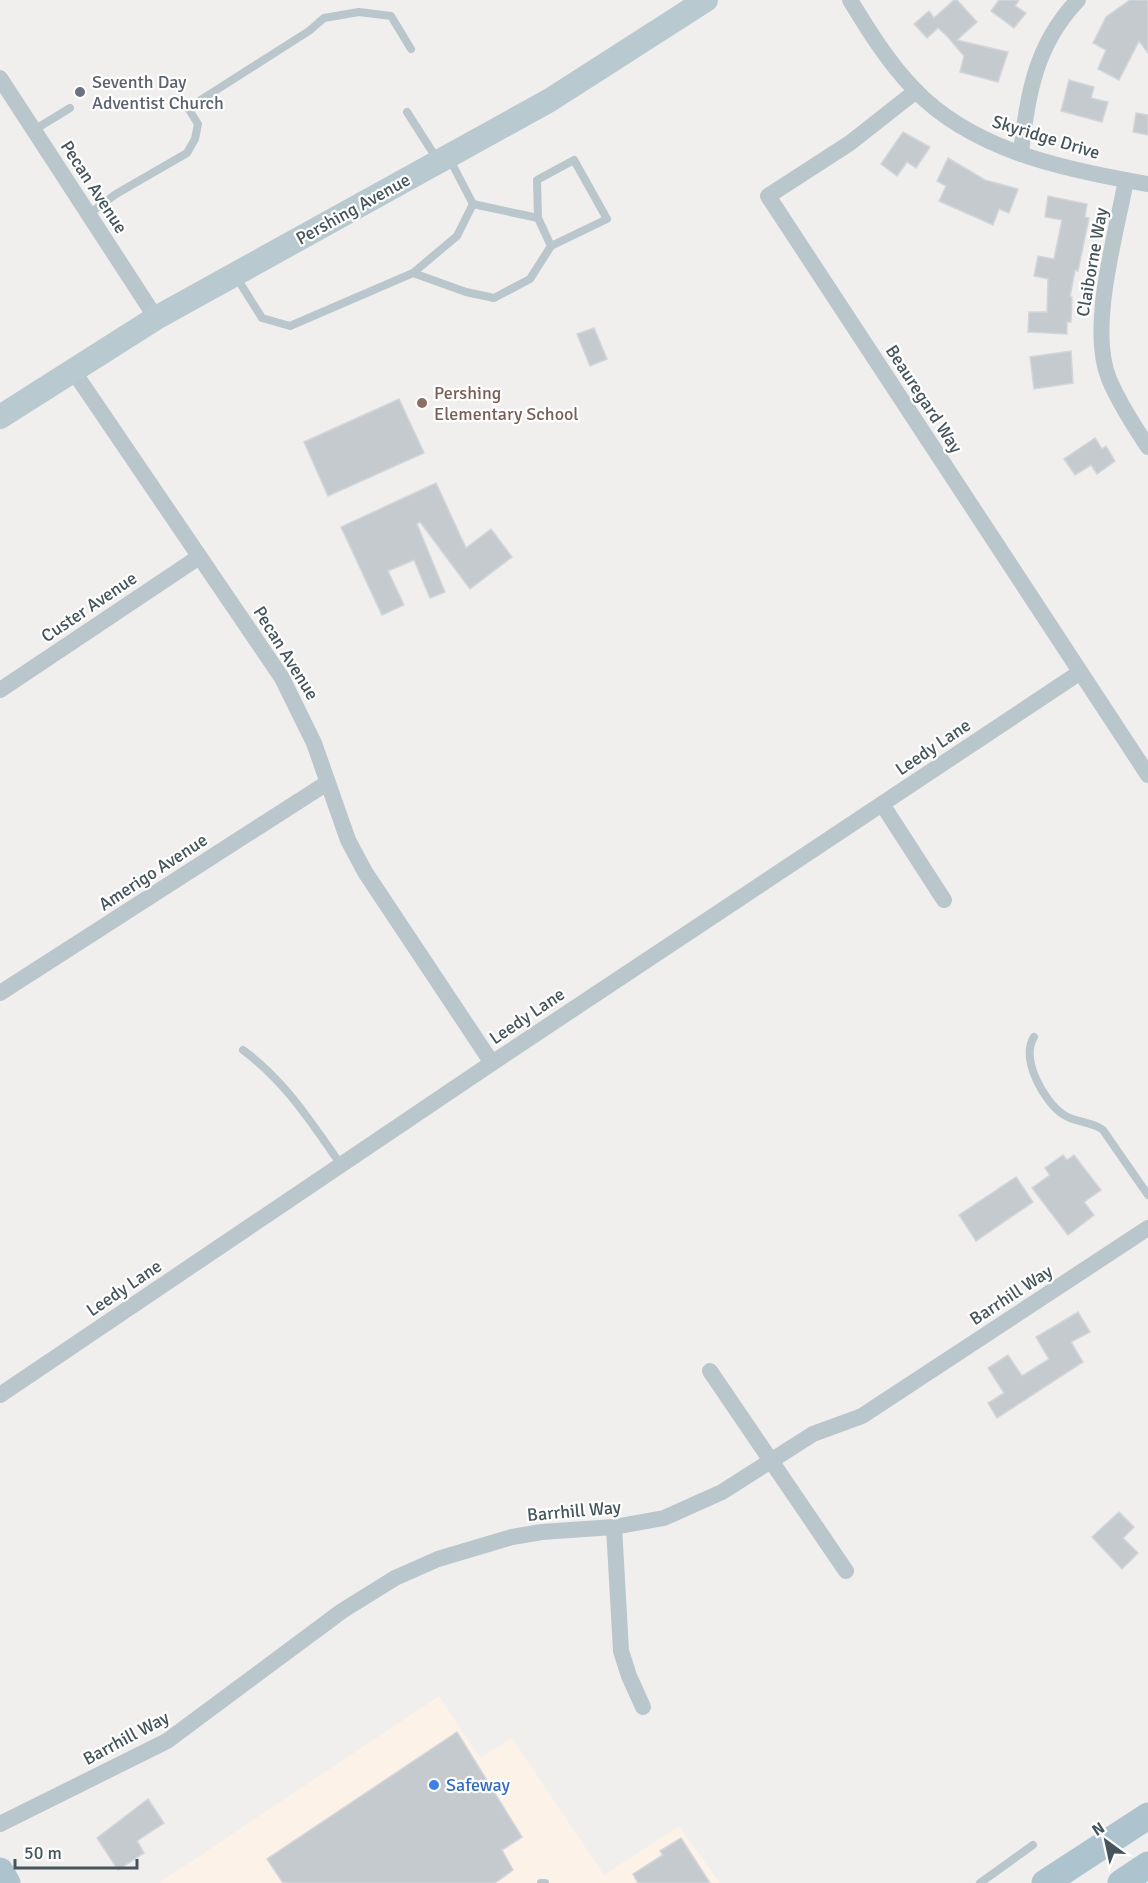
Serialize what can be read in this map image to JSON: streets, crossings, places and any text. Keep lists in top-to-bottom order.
{
  "streets": {
    "street": [
      "Skyridge Drive",
      "Pecan Avenue",
      "Pershing Avenue",
      "Claiborne Way",
      "Beauregard Way",
      "Custer Avenue",
      "Leedy Lane",
      "Amerigo Avenue",
      "Barrhill Way"
    ]
  },
  "crossings": [
    ["Skyridge Drive", "Claiborne Way"],
    ["Skyridge Drive", "Beauregard Way"],
    ["Pecan Avenue", "Pershing Avenue"],
    ["Pecan Avenue", "Custer Avenue"],
    ["Pecan Avenue", "Leedy Lane"],
    ["Pecan Avenue", "Amerigo Avenue"],
    ["Beauregard Way", "Leedy Lane"]
  ],
  "places": ["Seventh Day Adventist Church", "Pershing Elementary School", "Safeway"],
  "scale_bar": "50 m",
  "north": "top left"
}
